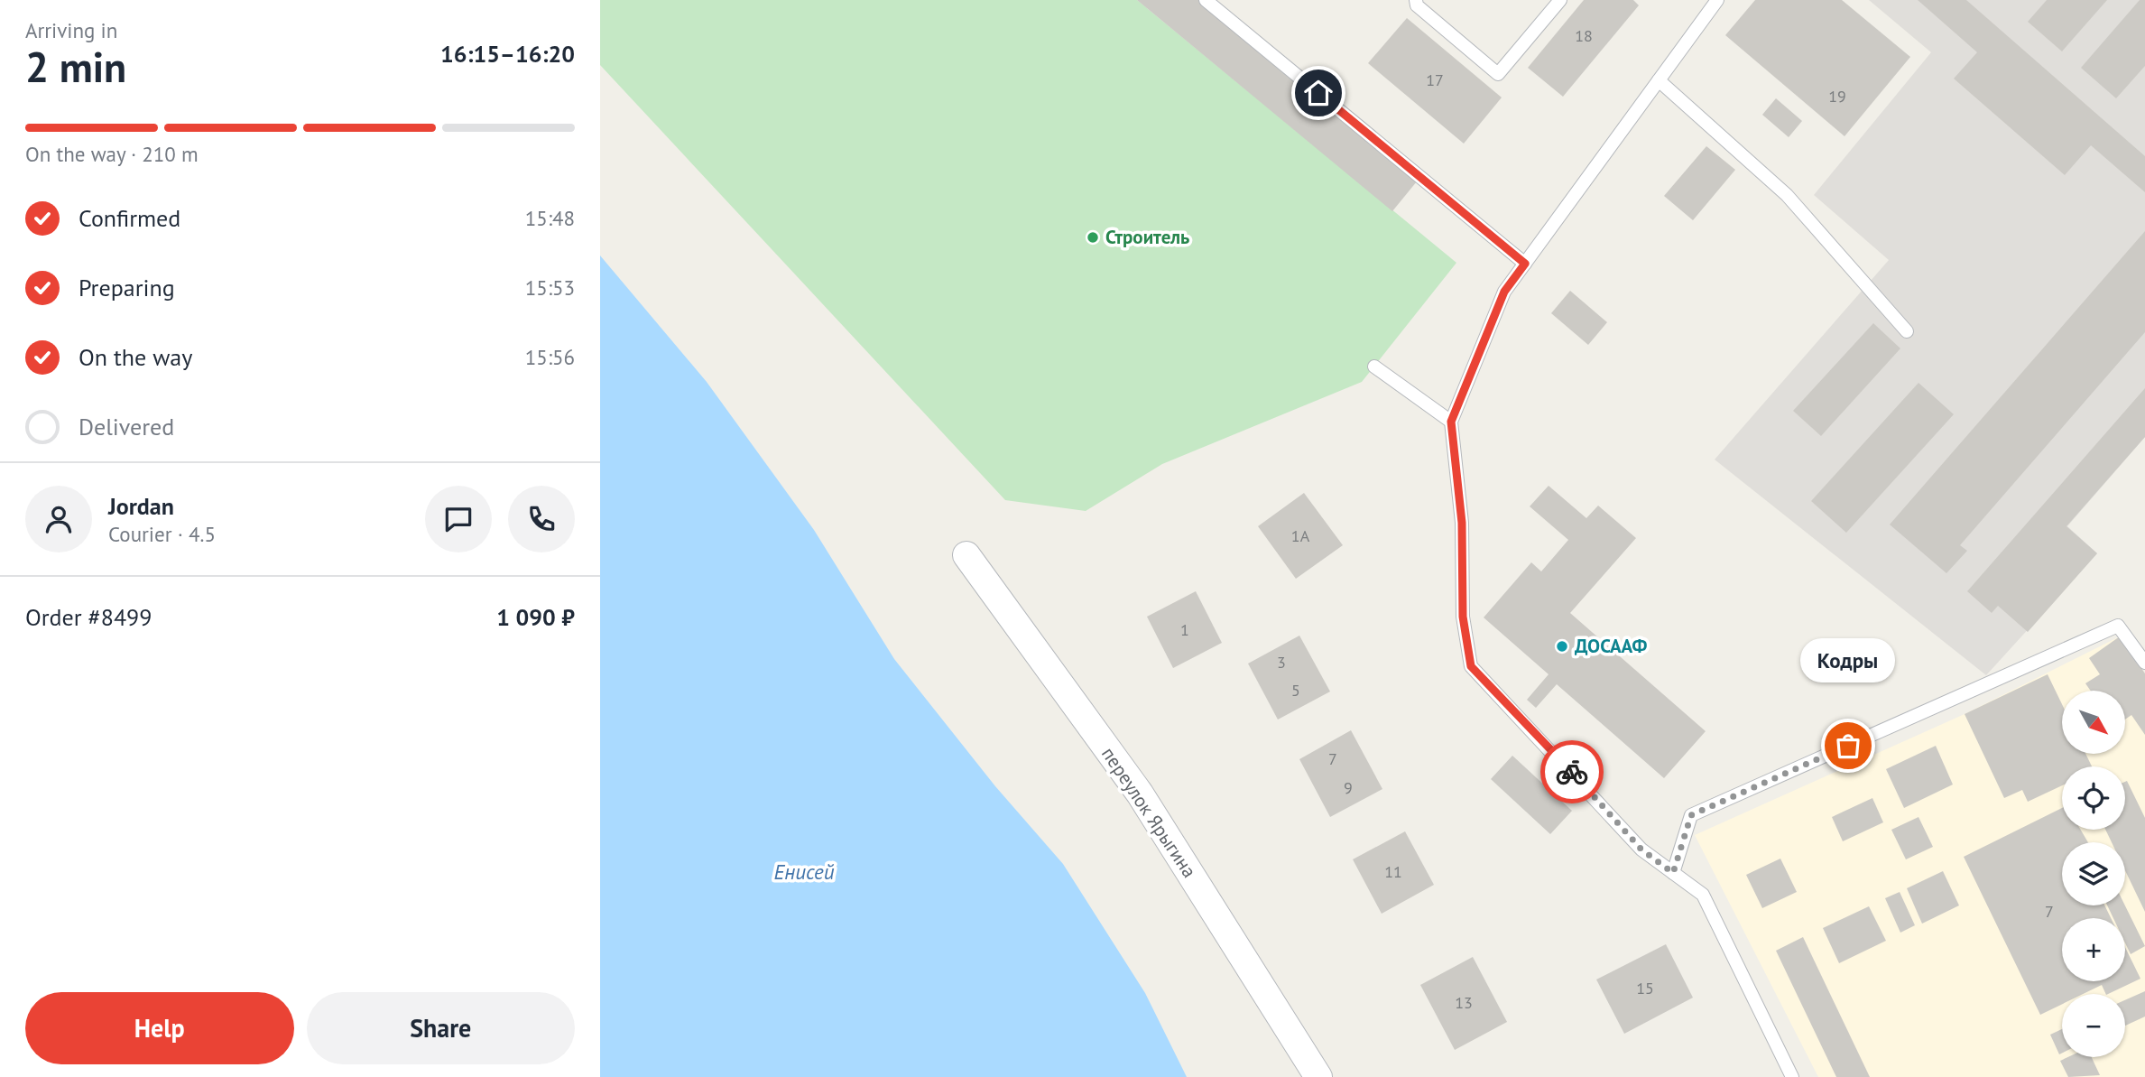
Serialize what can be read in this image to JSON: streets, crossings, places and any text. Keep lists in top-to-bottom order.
{
  "streets": {
    "street": ["переулок Ярыгина"]
  },
  "water": ["Енисей"],
  "places": ["Строитель", "ДОСААФ", "Кодры"],
  "house_numbers": [
    "18",
    "17",
    "19",
    "1А",
    "1",
    "3",
    "5",
    "7",
    "9",
    "11",
    "7",
    "15",
    "13"
  ],
  "north": "bottom right",
  "page": {
    "heading": ["2 min", "Arriving in", "16:15–16:20"],
    "panel": [
      "Jordan",
      "Courier · 4.5",
      "Order #8499",
      "1 090 ₽"
    ],
    "bar": "On the way · 210 m",
    "list": [
      ["Confirmed", "15:48"],
      ["Preparing", "15:53"],
      ["On the way", "15:56"],
      "Delivered"
    ],
    "bubble": "Кодры",
    "map_buttons": ["+", "−"],
    "buttons": ["Help", "Share"]
  }
}
